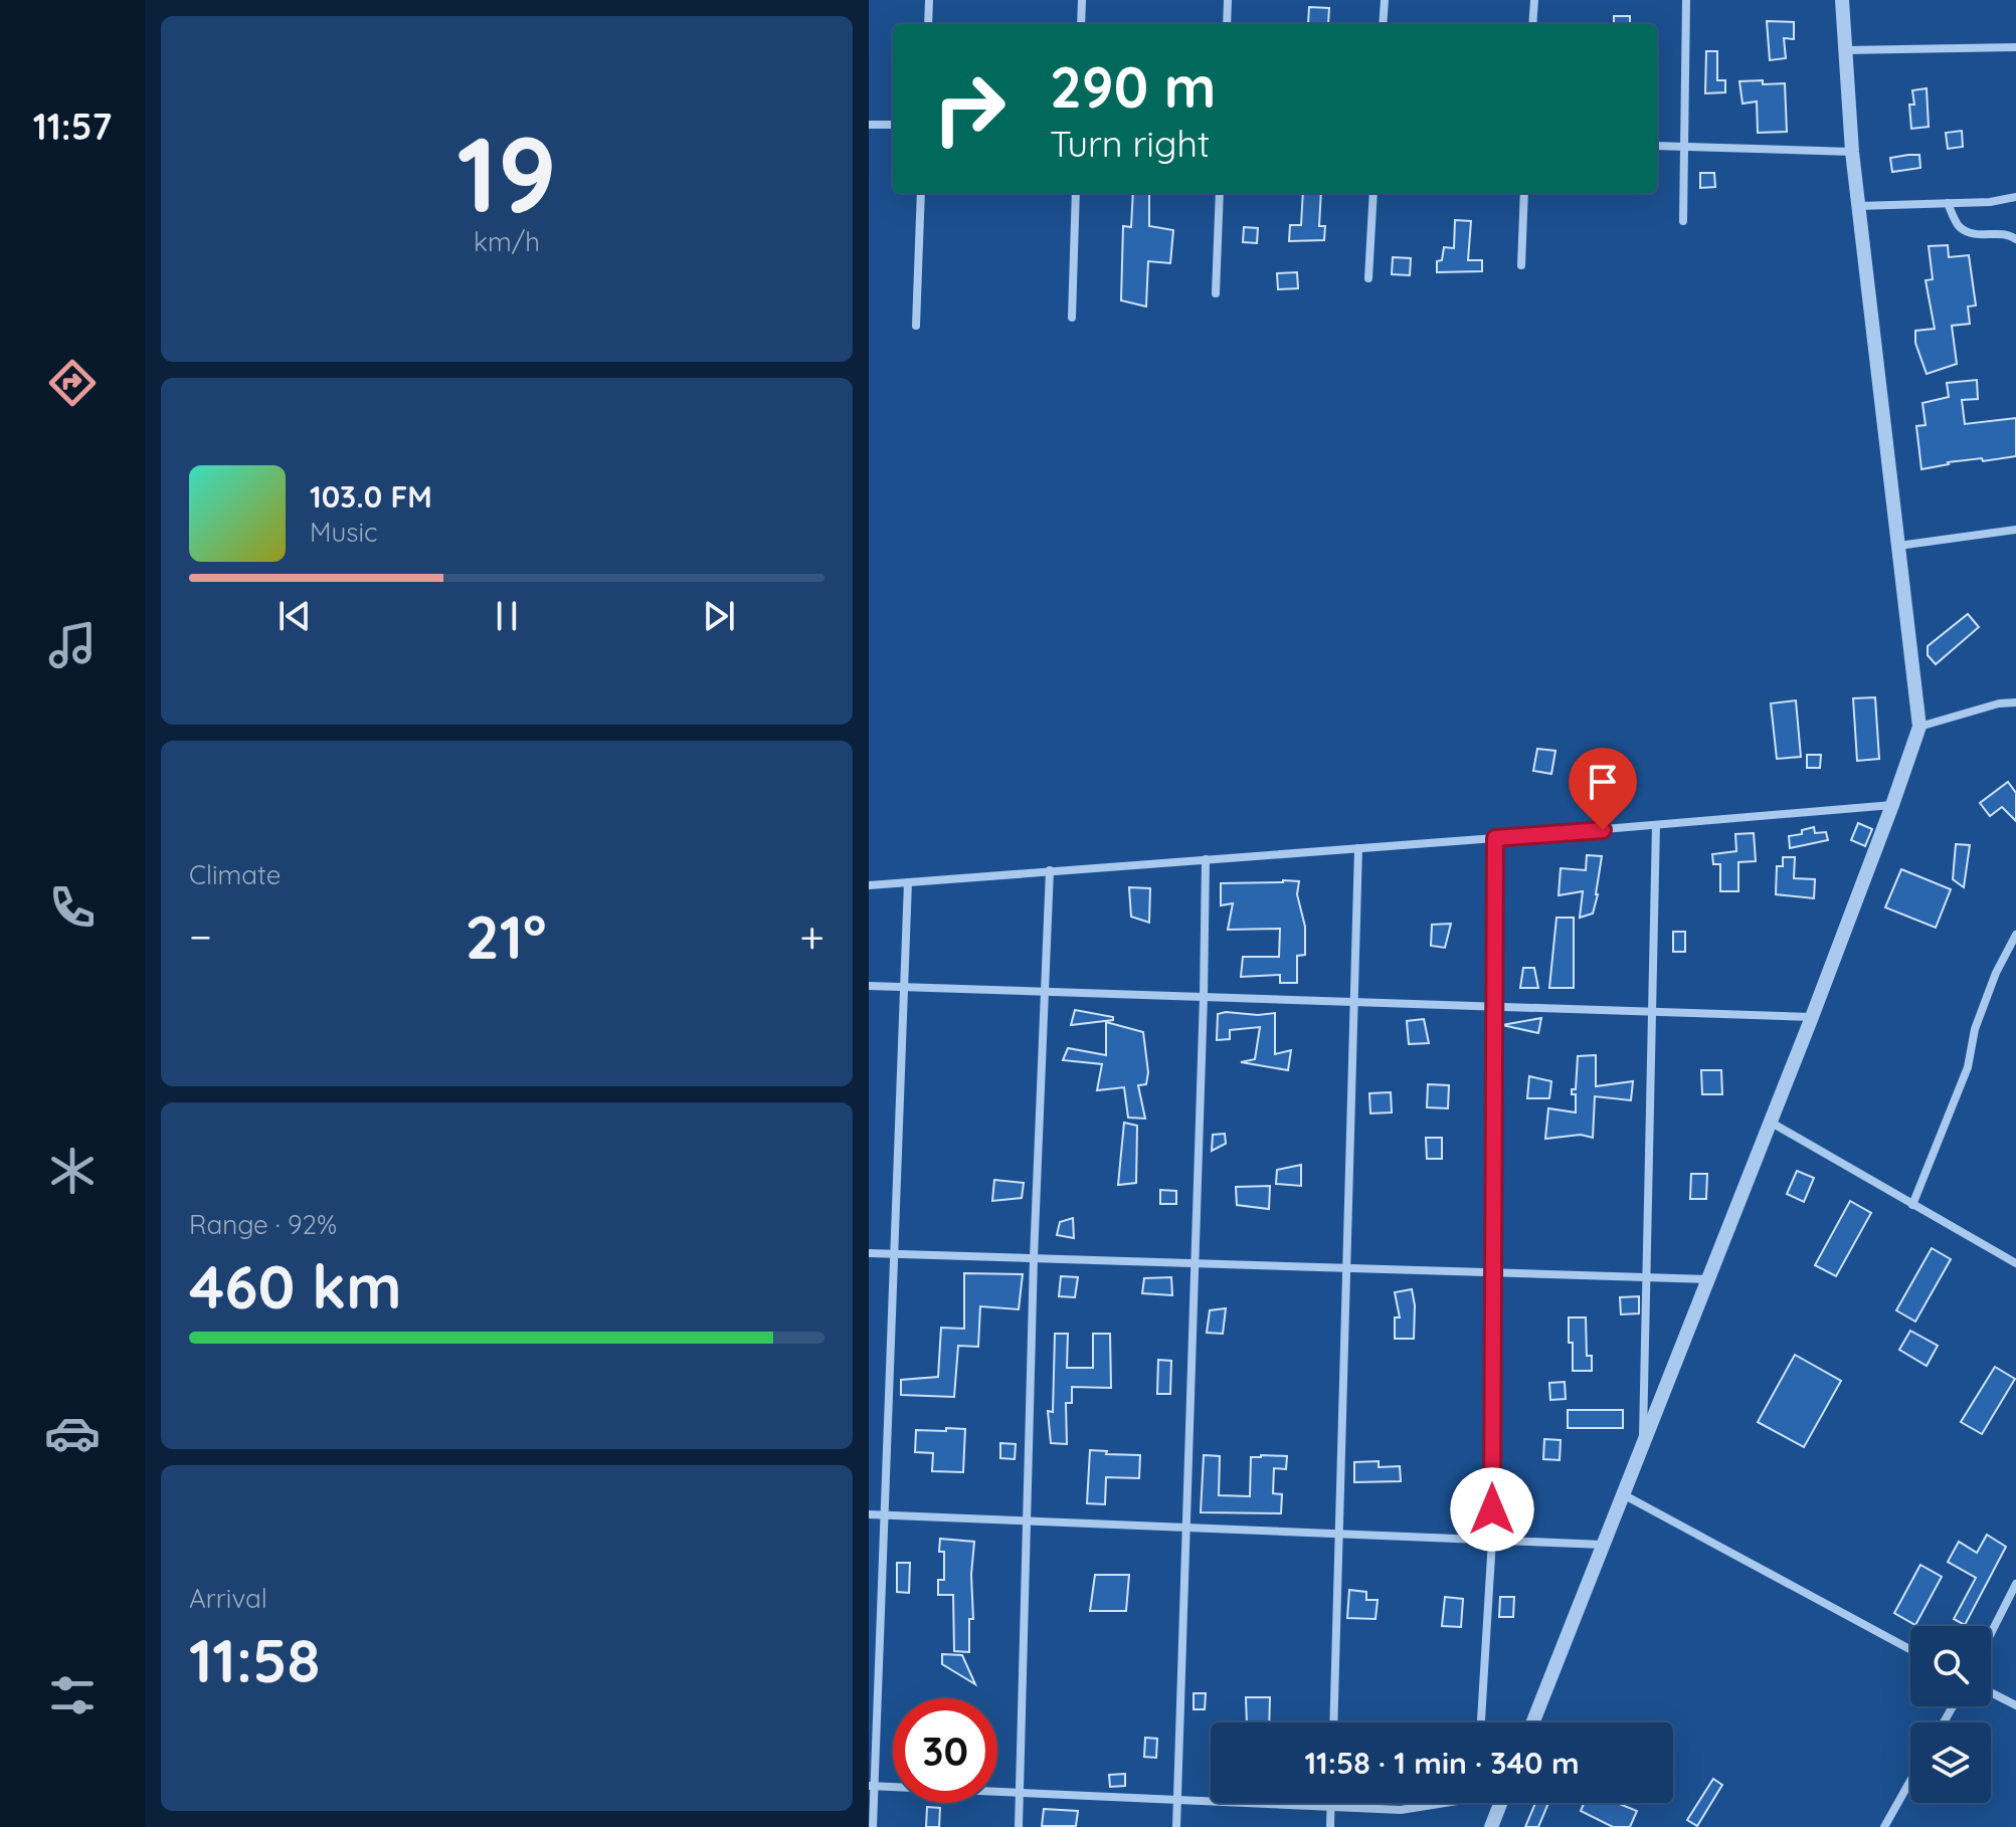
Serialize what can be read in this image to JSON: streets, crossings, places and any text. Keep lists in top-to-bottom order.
{
  "page": {
    "tabs": "11:57",
    "tile": [
      ["19", "km/h"],
      "Climate",
      ["Range · 92%", "460 km"],
      ["Arrival", "11:58"]
    ],
    "turn": ["290 m", "Turn right"],
    "song": ["103.0 FM", "Music"],
    "heat": ["−", "21°", "+"],
    "limit": "30",
    "trip": "11:58 · 1 min · 340 m"
  }
}
